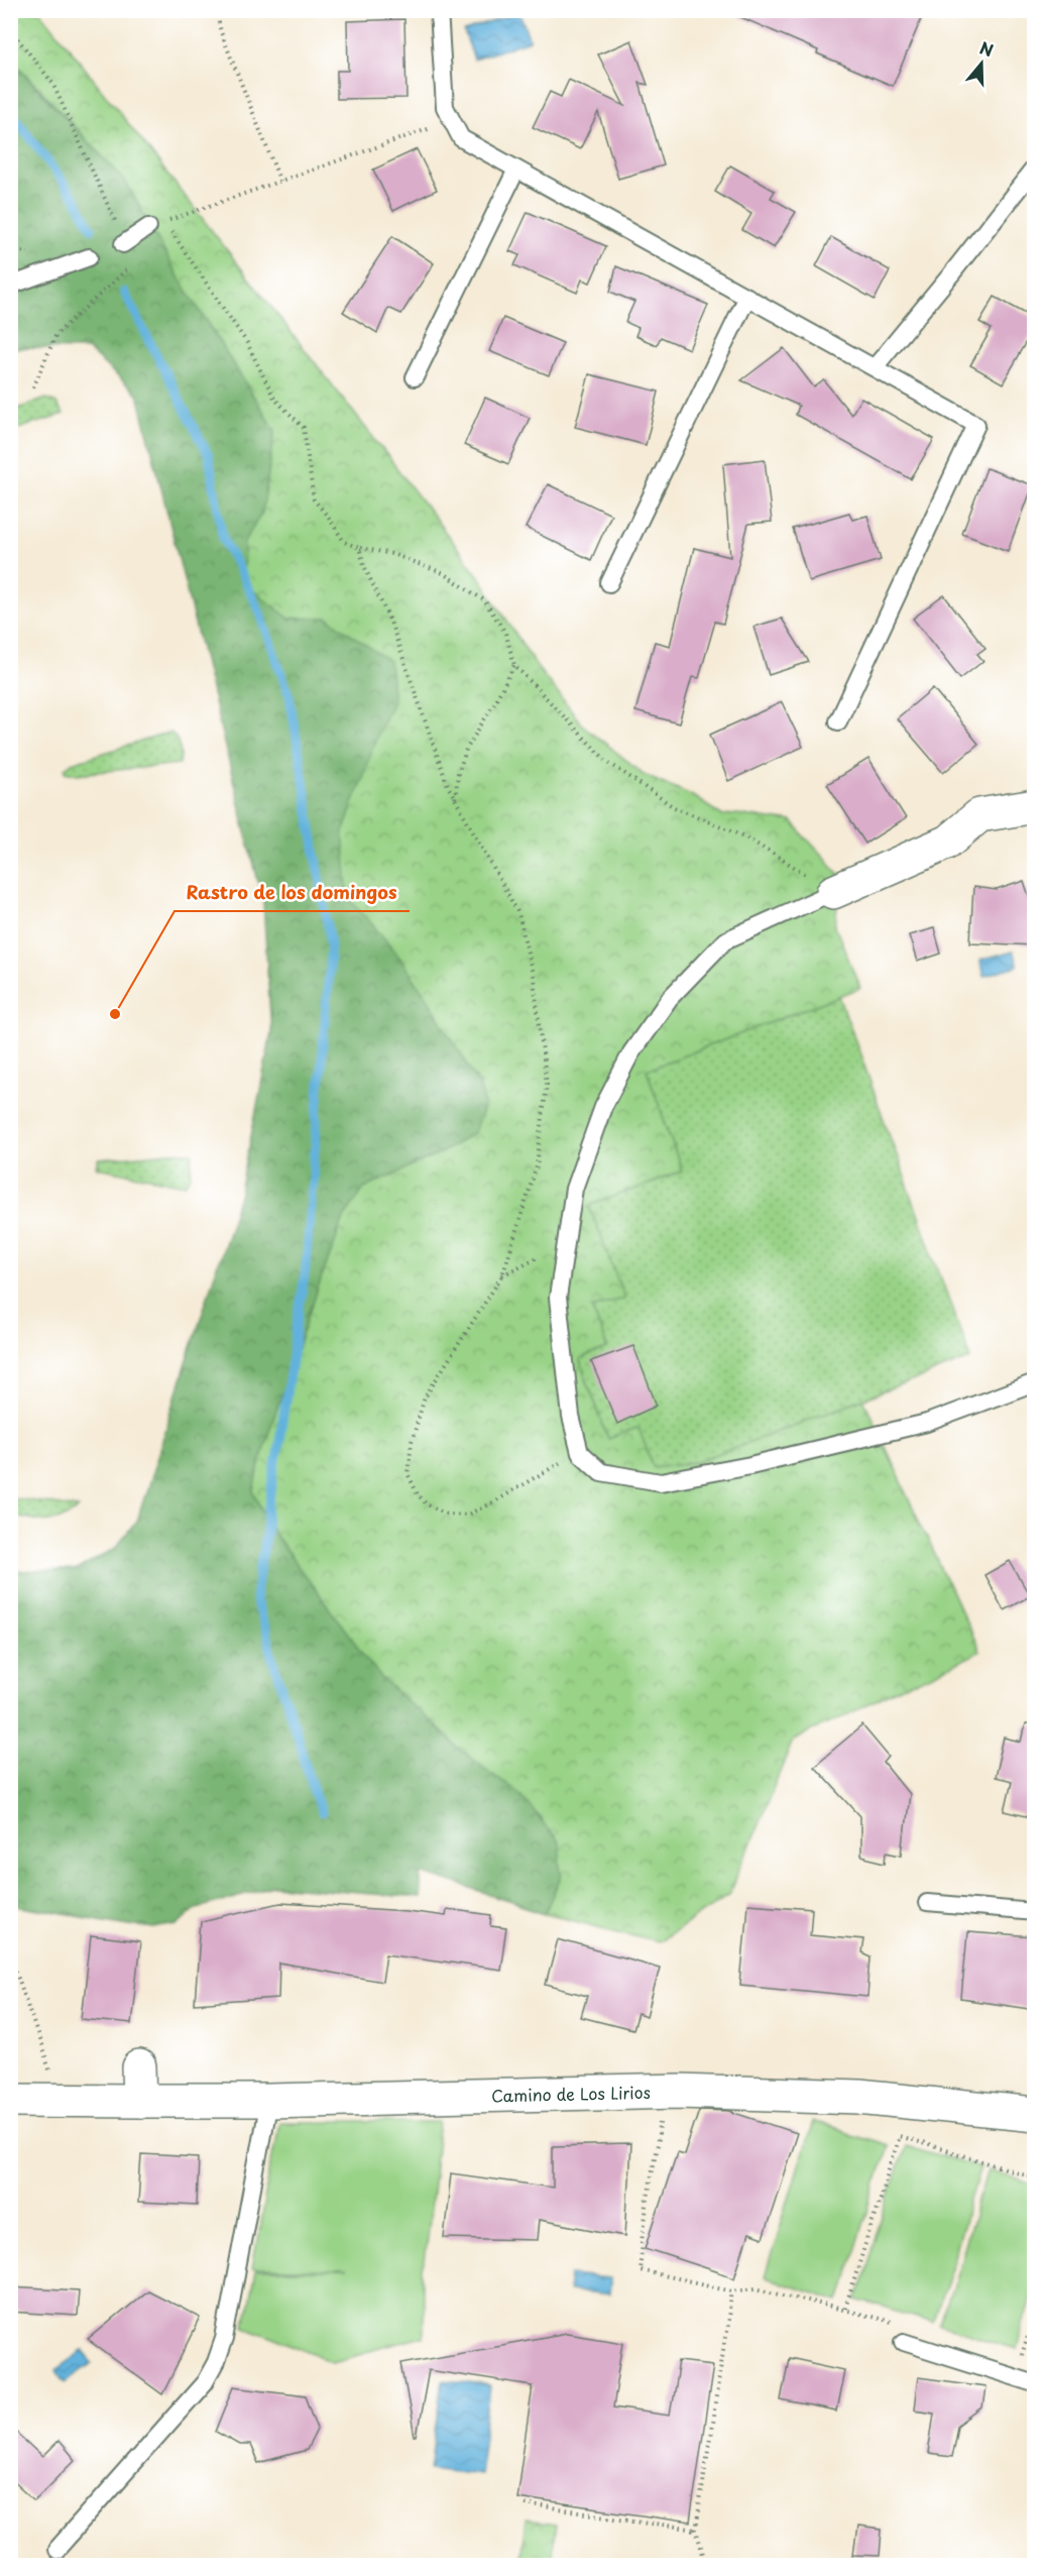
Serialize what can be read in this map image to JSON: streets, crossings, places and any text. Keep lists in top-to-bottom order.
{
  "streets": {
    "street": ["Camino de Los Lirios"]
  },
  "places": ["Rastro de los domingos"],
  "north": "top"
}
